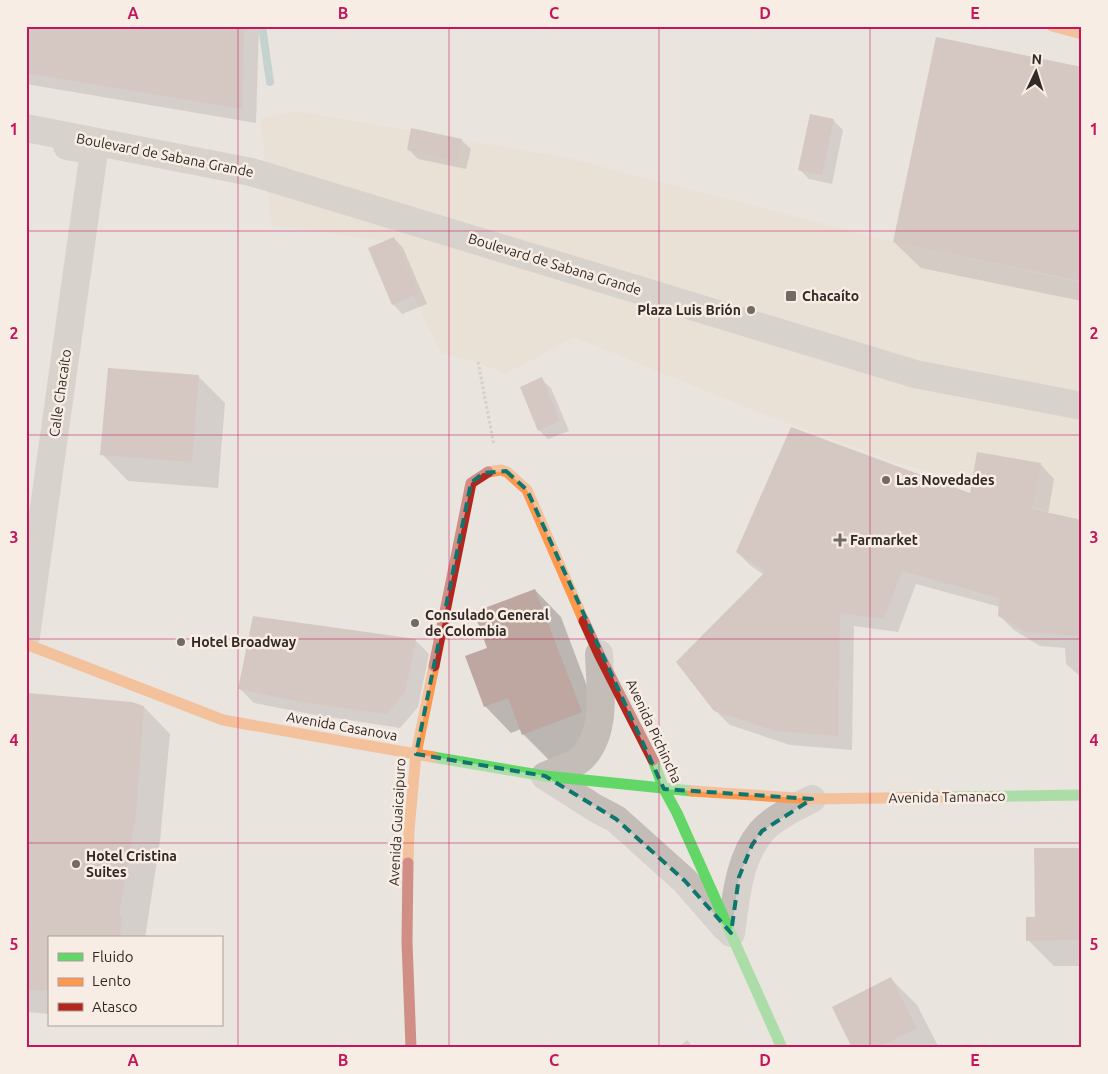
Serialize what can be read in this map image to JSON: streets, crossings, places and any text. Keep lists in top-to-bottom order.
{
  "streets": {
    "street": [
      "Boulevard de Sabana Grande",
      "Calle Chacaíto",
      "Avenida Casanova",
      "Avenida Pichincha",
      "Avenida Tamanaco",
      "Avenida Guaicaipuro"
    ]
  },
  "crossings": [
    ["Avenida Casanova", "Avenida Pichincha"],
    ["Avenida Casanova", "Avenida Tamanaco"],
    ["Avenida Casanova", "Avenida Guaicaipuro"],
    ["Avenida Pichincha", "Avenida Tamanaco"],
    ["Avenida Pichincha", "Avenida Guaicaipuro"]
  ],
  "places": {
    "transit": ["Chacaíto"],
    "other": [
      "Plaza Luis Brión",
      "Las Novedades",
      "Consulado General de Colombia",
      "Hotel Broadway",
      "Hotel Cristina Suites"
    ],
    "health": ["Farmarket"]
  },
  "legend": ["Fluido", "Lento", "Atasco"],
  "north": "top",
  "grid": {
    "columns": [
      "A",
      "B",
      "C",
      "D",
      "E"
    ],
    "rows": [
      "1",
      "2",
      "3",
      "4",
      "5"
    ]
  }
}
